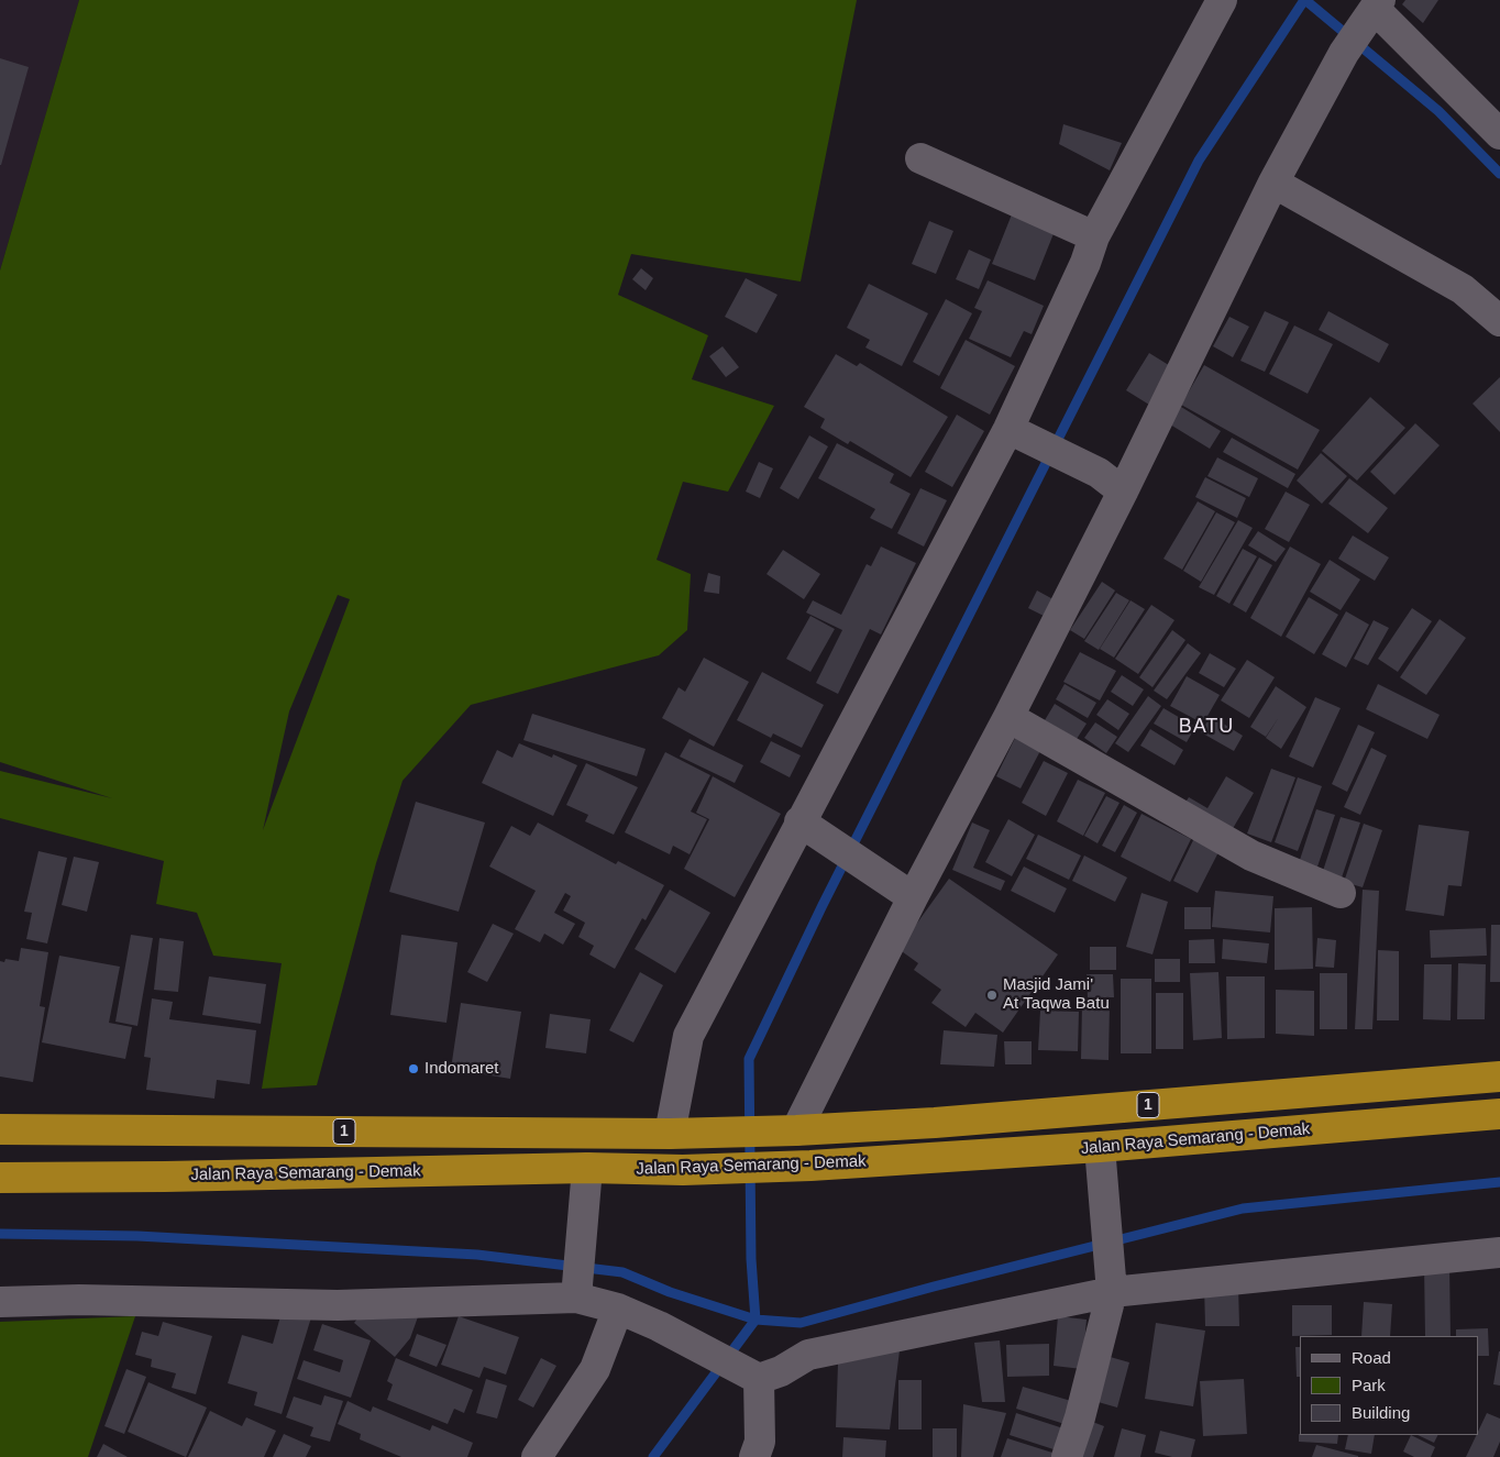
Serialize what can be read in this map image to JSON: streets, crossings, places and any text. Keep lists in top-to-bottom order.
{
  "streets": {
    "highway": ["1", "Jalan Raya Semarang - Demak"]
  },
  "districts": ["BATU"],
  "places": ["Masjid Jami' At Taqwa Batu", "Indomaret"],
  "legend": ["Road", "Park", "Building"]
}
